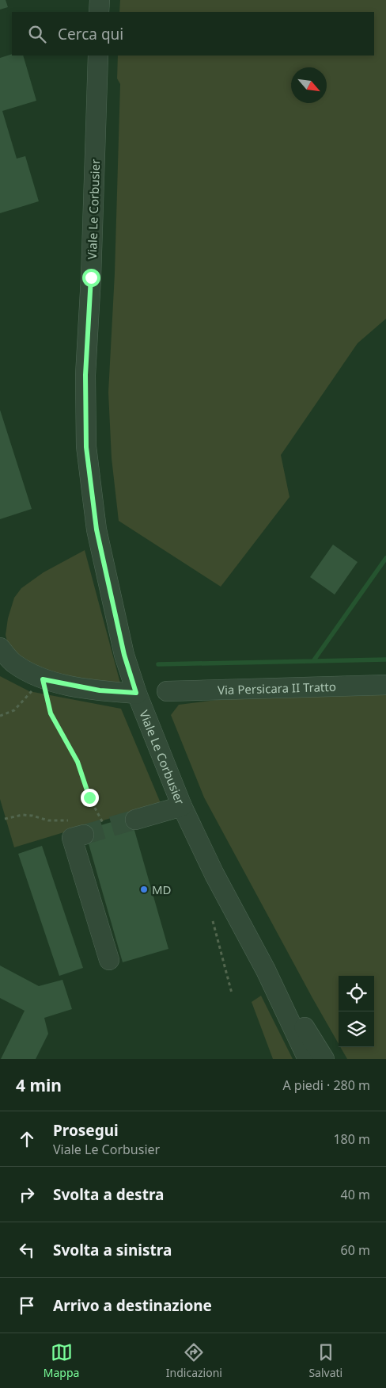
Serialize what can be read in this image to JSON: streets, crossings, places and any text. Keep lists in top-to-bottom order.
{
  "streets": {
    "street": ["Viale Le Corbusier", "Via Persicara II Tratto"]
  },
  "places": ["MD"],
  "north": "bottom right",
  "page": {
    "search": "Cerca qui",
    "heading": ["4 min", "A piedi · 280 m"],
    "list": [
      ["Prosegui", "Viale Le Corbusier", "180 m"],
      ["Svolta a destra", "40 m"],
      ["Svolta a sinistra", "60 m"],
      "Arrivo a destinazione"
    ],
    "nav": ["Mappa", "Indicazioni", "Salvati"]
  }
}
